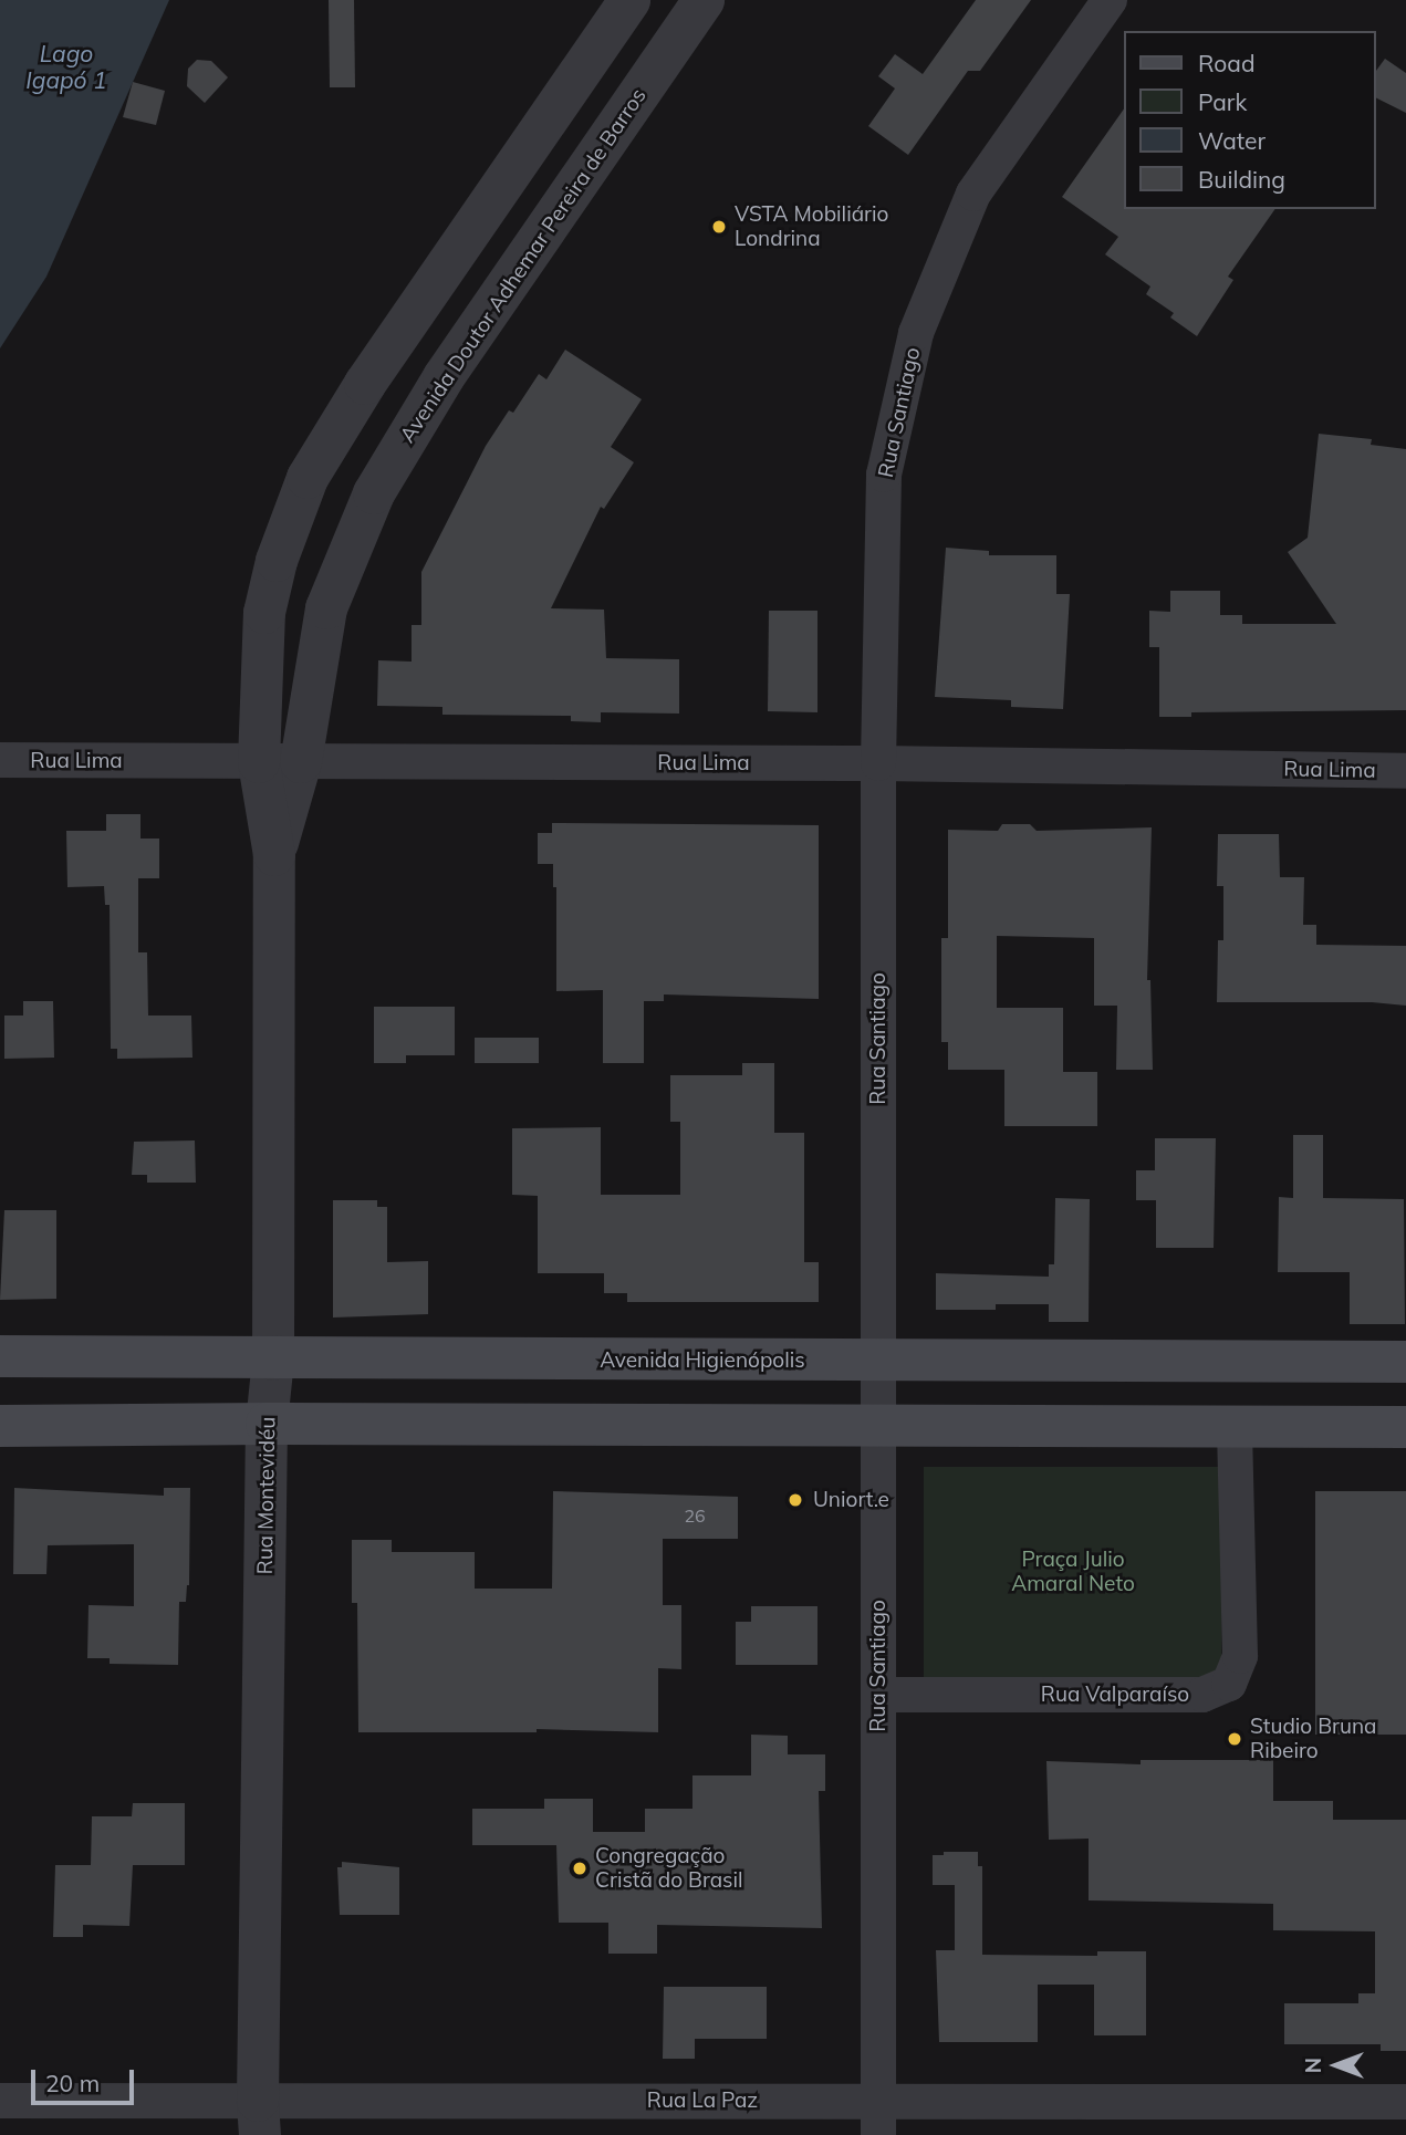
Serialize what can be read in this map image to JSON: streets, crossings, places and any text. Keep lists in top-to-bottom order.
{
  "streets": {
    "main road": ["Avenida Higienópolis"],
    "street": [
      "Avenida Doutor Adhemar Pereira de Barros",
      "Rua Santiago",
      "Rua Lima",
      "Rua Montevidéu",
      "Rua Valparaíso",
      "Rua La Paz"
    ]
  },
  "crossings": [
    ["Avenida Doutor Adhemar Pereira de Barros", "Rua Lima"],
    ["Avenida Doutor Adhemar Pereira de Barros", "Rua Montevidéu"],
    ["Rua Santiago", "Rua Lima"],
    ["Rua Santiago", "Avenida Higienópolis"],
    ["Rua Santiago", "Rua Valparaíso"],
    ["Rua Santiago", "Rua La Paz"],
    ["Rua Lima", "Rua Montevidéu"],
    ["Avenida Higienópolis", "Rua Montevidéu"],
    ["Rua Montevidéu", "Rua La Paz"]
  ],
  "water": ["Lago Igapó 1"],
  "parks": ["Praça Julio Amaral Neto"],
  "places": [
    "VSTA Mobiliário Londrina",
    "Uniort.e",
    "Studio Bruna Ribeiro",
    "Congregação Cristã do Brasil"
  ],
  "house_numbers": ["26"],
  "legend": [
    "Road",
    "Park",
    "Water",
    "Building"
  ],
  "scale_bar": "20 m",
  "north": "left"
}
